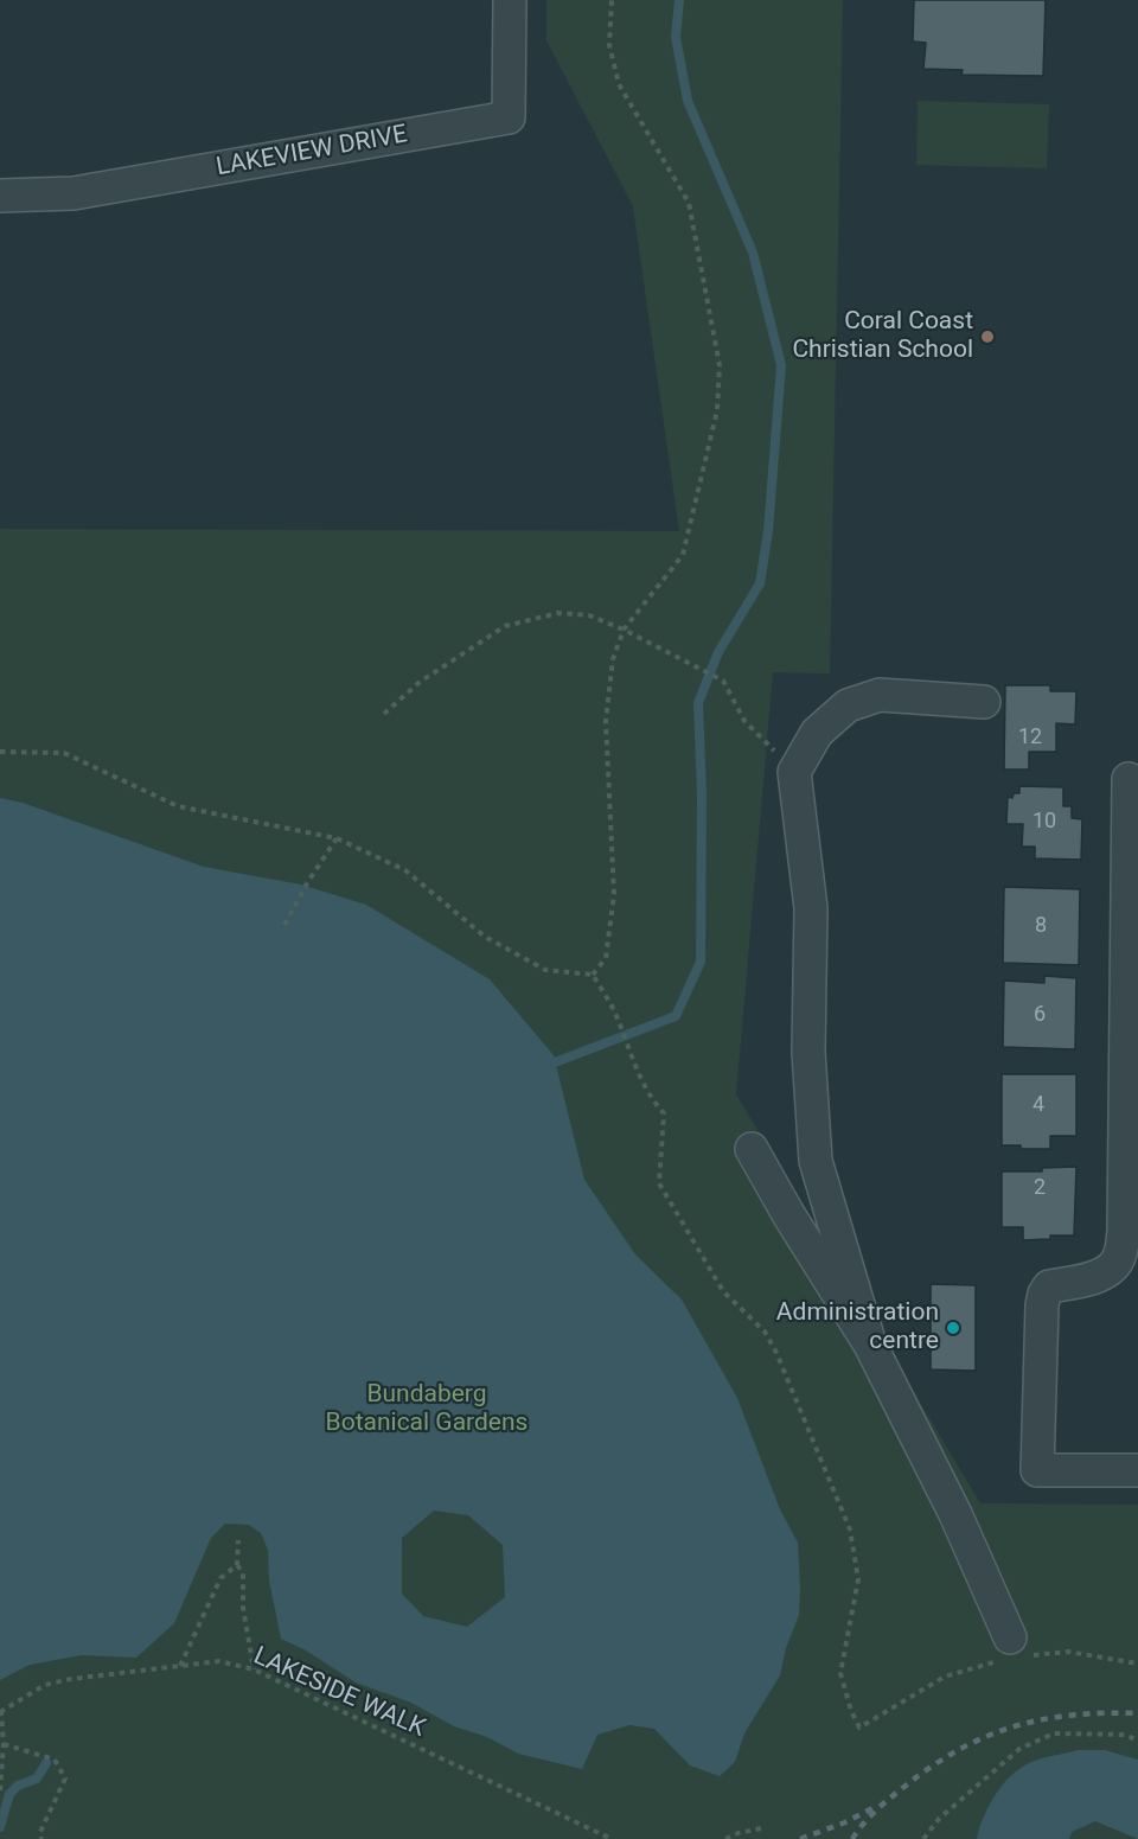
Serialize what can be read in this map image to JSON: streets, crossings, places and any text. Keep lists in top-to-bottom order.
{
  "streets": {
    "street": ["LAKEVIEW DRIVE"],
    "path": ["LAKESIDE WALK"]
  },
  "parks": ["Bundaberg Botanical Gardens"],
  "places": ["Coral Coast Christian School", "Administration centre"],
  "house_numbers": [
    "12",
    "10",
    "8",
    "6",
    "4",
    "2"
  ]
}
